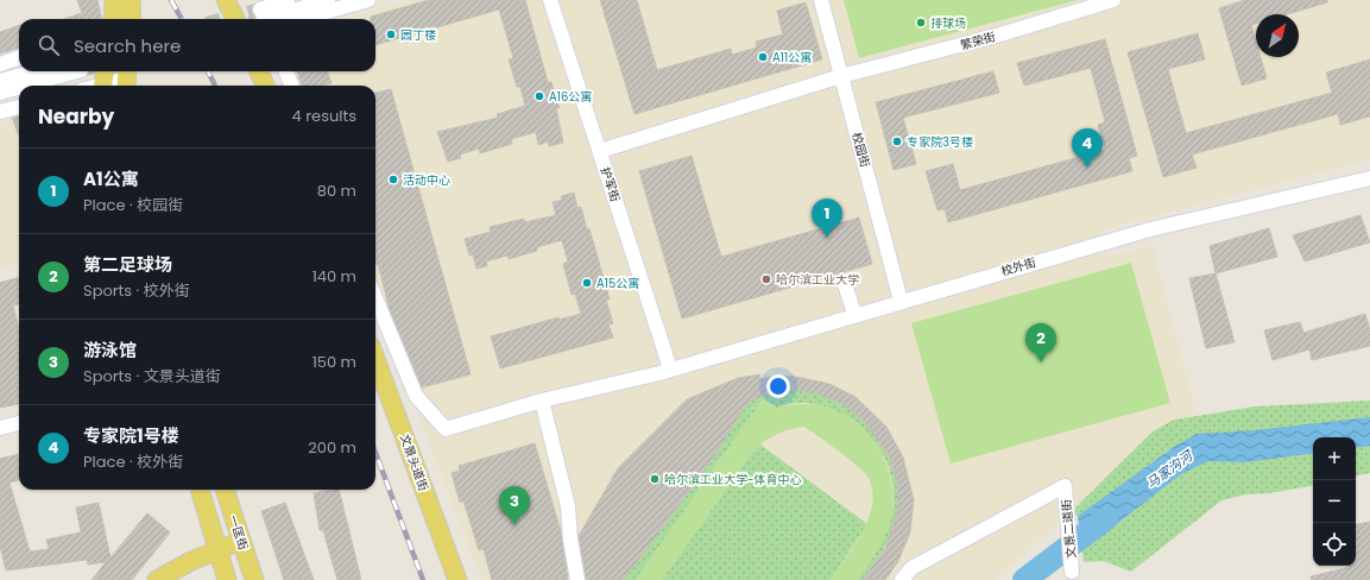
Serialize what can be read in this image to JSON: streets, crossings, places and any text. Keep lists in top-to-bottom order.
{
  "streets": {
    "main road": ["文景头道街", "一匡街"],
    "street": [
      "繁荣街",
      "校园街",
      "护军街",
      "校外街",
      "文景二道街"
    ]
  },
  "crossings": [
    ["繁荣街", "校园街"],
    ["繁荣街", "护军街"],
    ["校园街", "校外街"],
    ["护军街", "校外街"]
  ],
  "water": ["马家沟河"],
  "places": [
    "排球场",
    "园丁楼",
    "A11公寓",
    "A16公寓",
    "专家院3号楼",
    "活动中心",
    "哈尔滨工业大学",
    "A15公寓",
    "哈尔滨工业大学-体育中心"
  ],
  "north": "top right",
  "page": {
    "search": "Search here",
    "heading": ["Nearby", "4 results"],
    "pins": [
      "4",
      "1",
      "2",
      "3"
    ],
    "list": [
      {
        "mark": "1",
        "name": "A1公寓",
        "note": "Place · 校园街",
        "value": "80 m"
      },
      {
        "mark": "2",
        "name": "第二足球场",
        "note": "Sports · 校外街",
        "value": "140 m"
      },
      {
        "mark": "3",
        "name": "游泳馆",
        "note": "Sports · 文景头道街",
        "value": "150 m"
      },
      {
        "mark": "4",
        "name": "专家院1号楼",
        "note": "Place · 校外街",
        "value": "200 m"
      }
    ],
    "map_buttons": ["+", "−"]
  }
}
